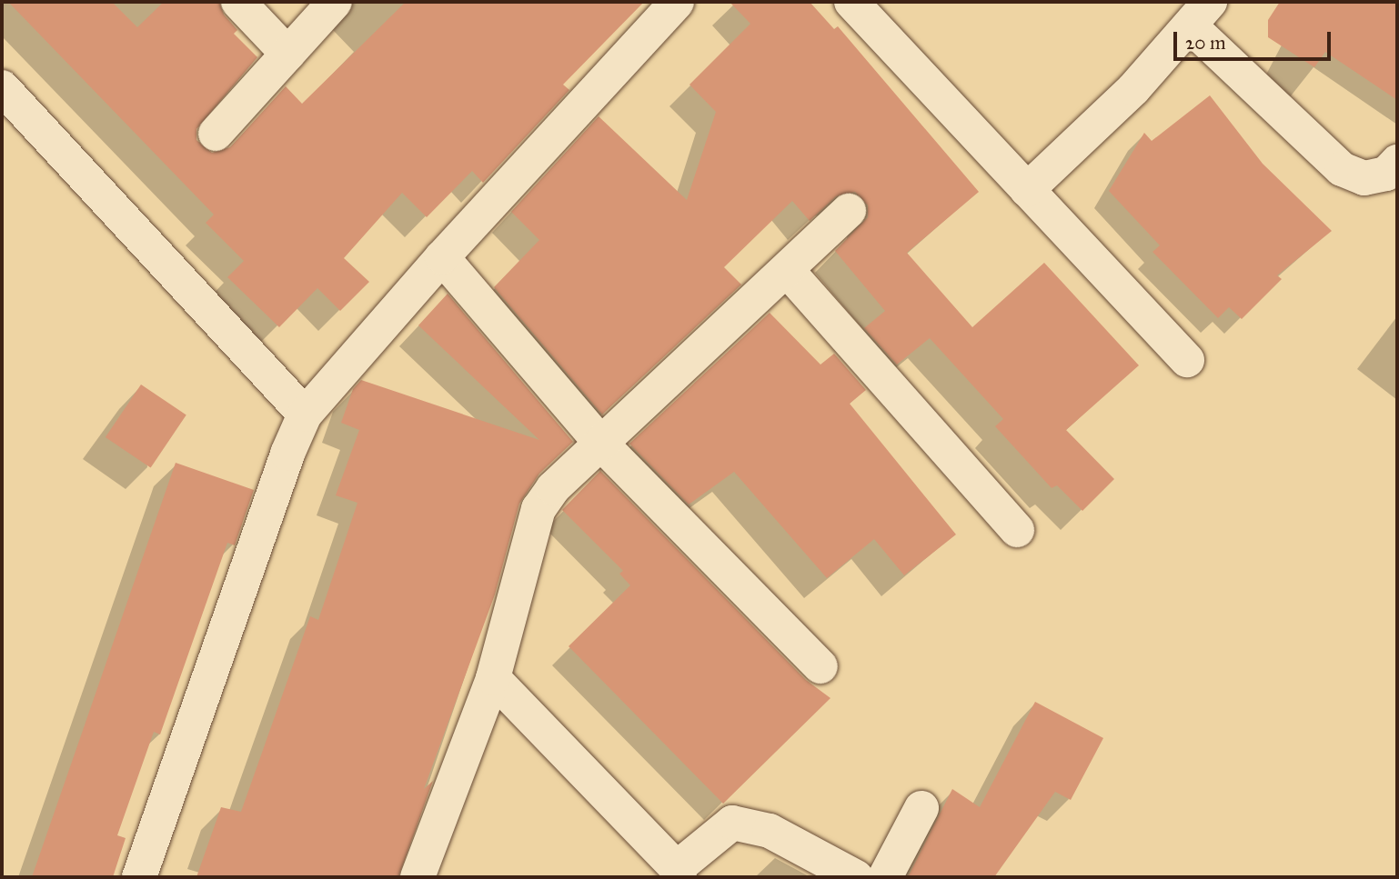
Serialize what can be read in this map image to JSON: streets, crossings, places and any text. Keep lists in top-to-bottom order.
{
  "scale_bar": "20 m"
}
